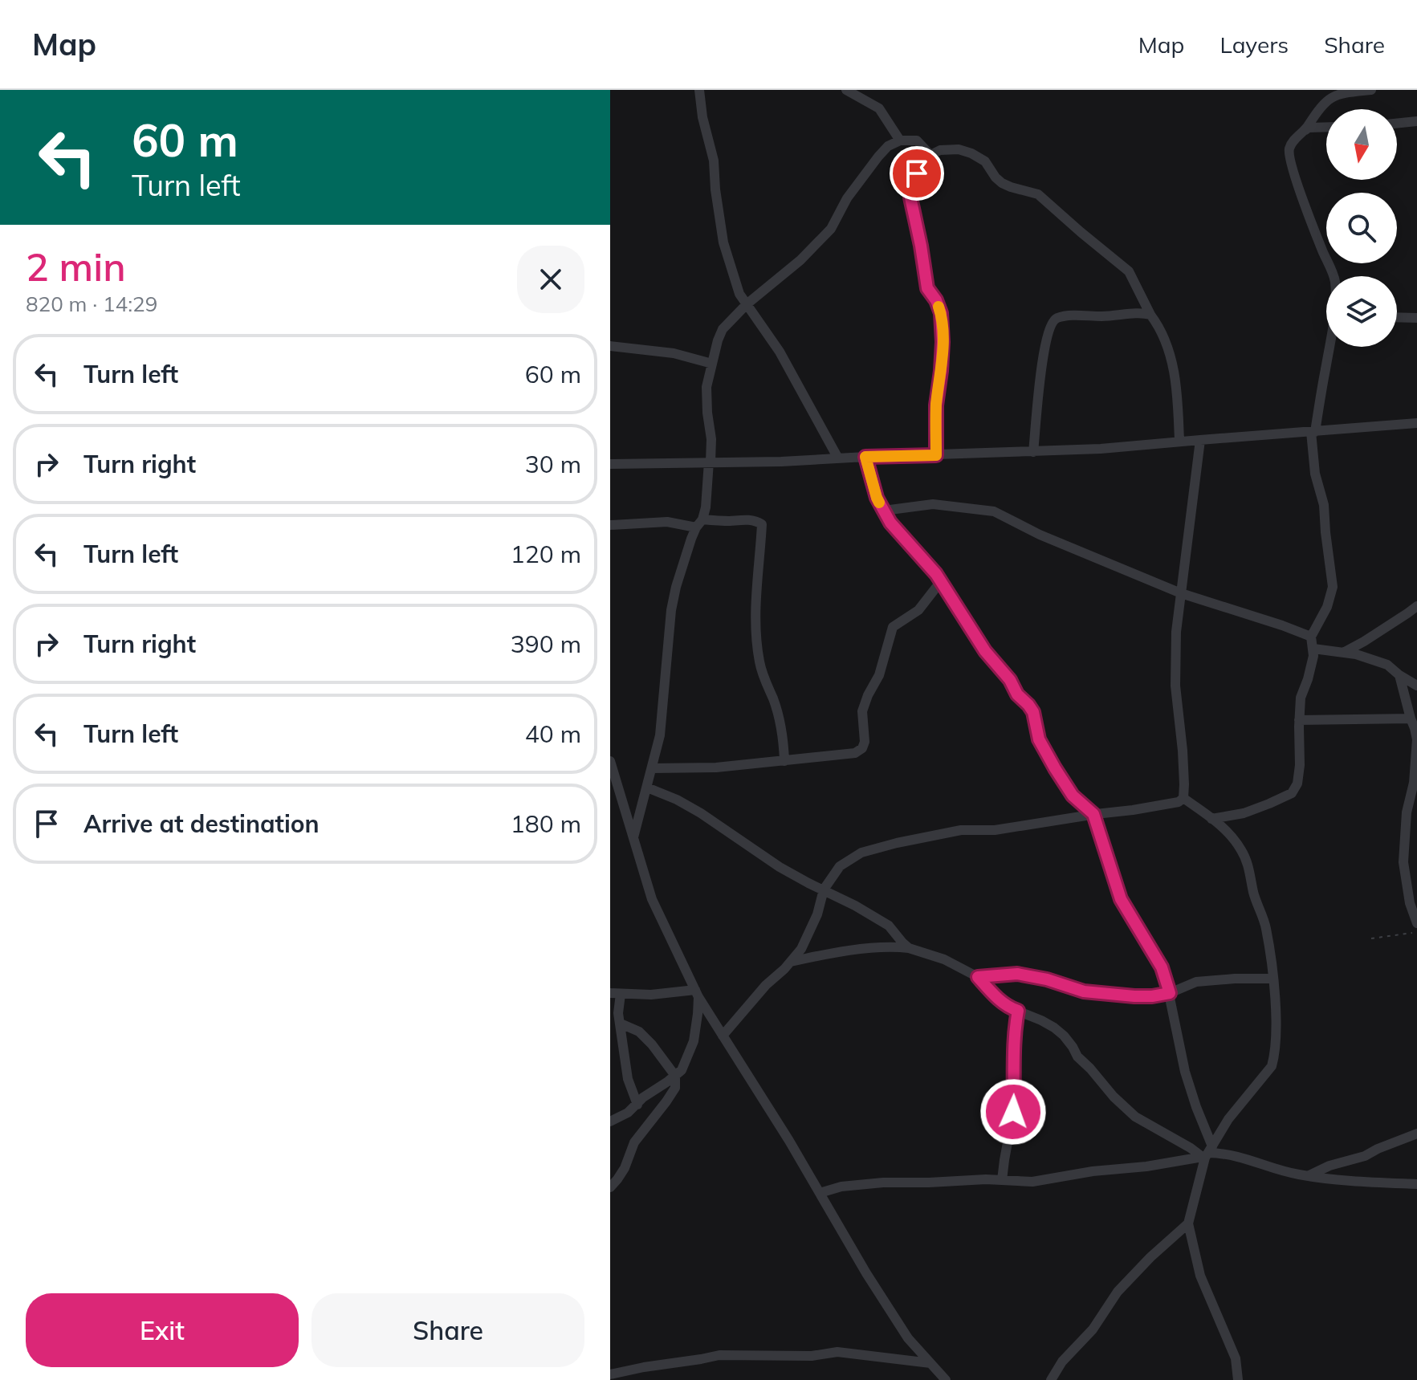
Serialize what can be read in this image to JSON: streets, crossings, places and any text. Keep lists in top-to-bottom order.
{
  "north": "bottom",
  "page": {
    "header": "Map",
    "nav": ["Map", "Layers", "Share"],
    "turn": ["60 m", "Turn left"],
    "heading": ["2 min", "820 m · 14:29"],
    "list": [
      {
        "name": "Turn left",
        "value": "60 m"
      },
      {
        "name": "Turn right",
        "value": "30 m"
      },
      {
        "name": "Turn left",
        "value": "120 m"
      },
      {
        "name": "Turn right",
        "value": "390 m"
      },
      {
        "name": "Turn left",
        "value": "40 m"
      },
      {
        "name": "Arrive at destination",
        "value": "180 m"
      }
    ],
    "buttons": ["Exit", "Share"]
  }
}
